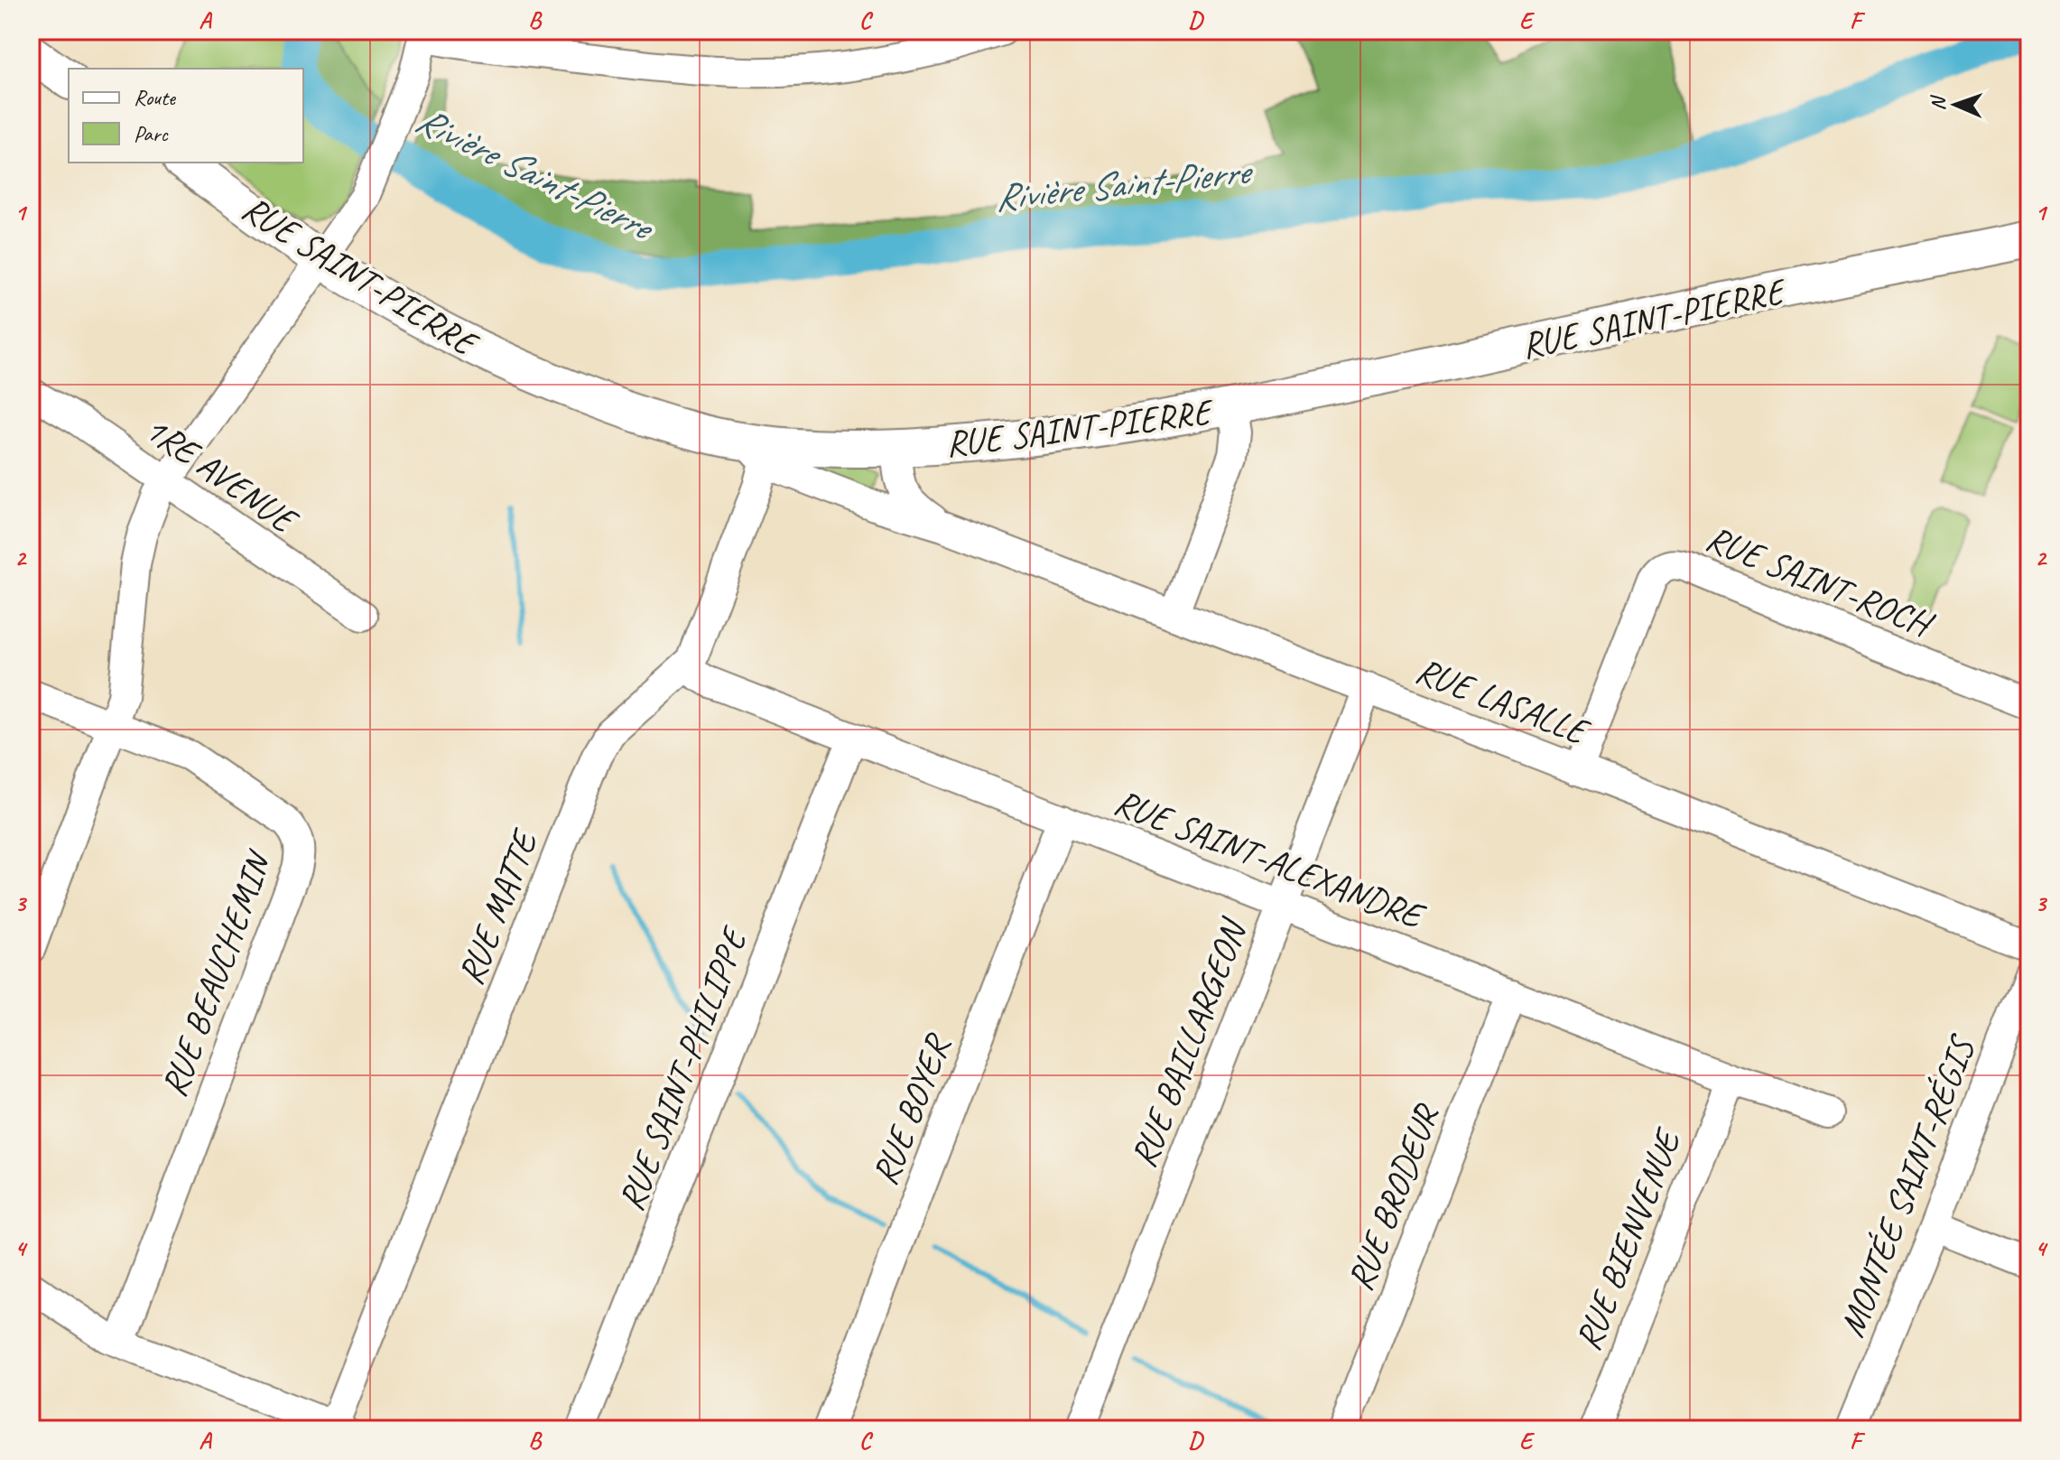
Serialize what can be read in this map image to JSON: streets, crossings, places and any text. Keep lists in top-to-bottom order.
{
  "streets": {
    "main road": ["RUE SAINT-PIERRE"],
    "street": [
      "1RE AVENUE",
      "RUE SAINT-ROCH",
      "RUE LASALLE",
      "RUE SAINT-ALEXANDRE",
      "RUE MATTE",
      "RUE BEAUCHEMIN",
      "RUE BAILLARGEON",
      "RUE SAINT-PHILIPPE",
      "RUE BOYER",
      "MONTÉE SAINT-RÉGIS",
      "RUE BRODEUR",
      "RUE BIENVENUE"
    ]
  },
  "crossings": [
    ["RUE SAINT-PIERRE", "RUE LASALLE"],
    ["RUE SAINT-PIERRE", "RUE MATTE"],
    ["RUE SAINT-ROCH", "RUE LASALLE"],
    ["RUE LASALLE", "RUE MATTE"],
    ["RUE LASALLE", "RUE BAILLARGEON"],
    ["RUE SAINT-ALEXANDRE", "RUE MATTE"],
    ["RUE SAINT-ALEXANDRE", "RUE BAILLARGEON"],
    ["RUE SAINT-ALEXANDRE", "RUE SAINT-PHILIPPE"],
    ["RUE SAINT-ALEXANDRE", "RUE BOYER"],
    ["RUE SAINT-ALEXANDRE", "RUE BRODEUR"],
    ["RUE SAINT-ALEXANDRE", "RUE BIENVENUE"]
  ],
  "water": ["Rivière Saint-Pierre"],
  "legend": ["Route", "Parc"],
  "north": "left",
  "grid": {
    "columns": [
      "A",
      "B",
      "C",
      "D",
      "E",
      "F"
    ],
    "rows": [
      "1",
      "2",
      "3",
      "4"
    ]
  }
}
